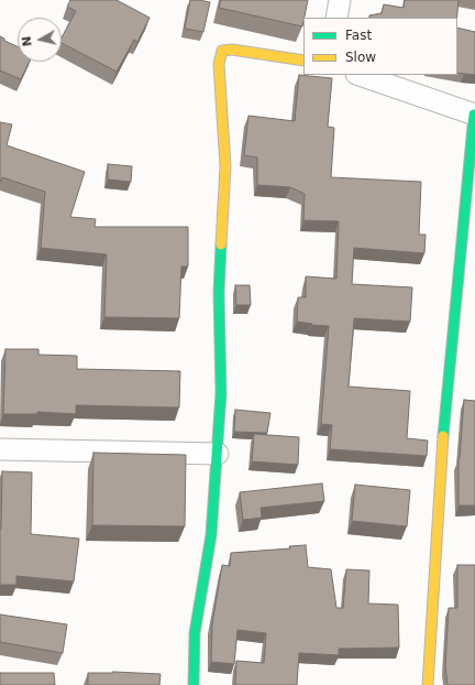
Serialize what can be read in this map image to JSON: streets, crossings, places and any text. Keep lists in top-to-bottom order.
{
  "legend": ["Fast", "Slow"],
  "north": "left"
}
